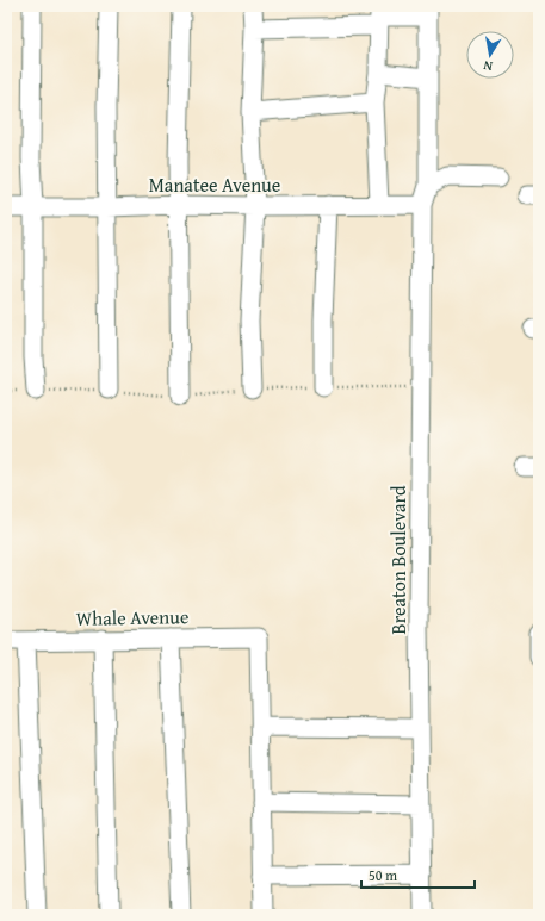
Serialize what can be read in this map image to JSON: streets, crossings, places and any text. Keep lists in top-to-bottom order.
{
  "streets": {
    "street": ["Manatee Avenue", "Breaton Boulevard", "Whale Avenue"]
  },
  "crossings": [
    ["Manatee Avenue", "Breaton Boulevard"]
  ],
  "scale_bar": "50 m",
  "north": "bottom"
}
